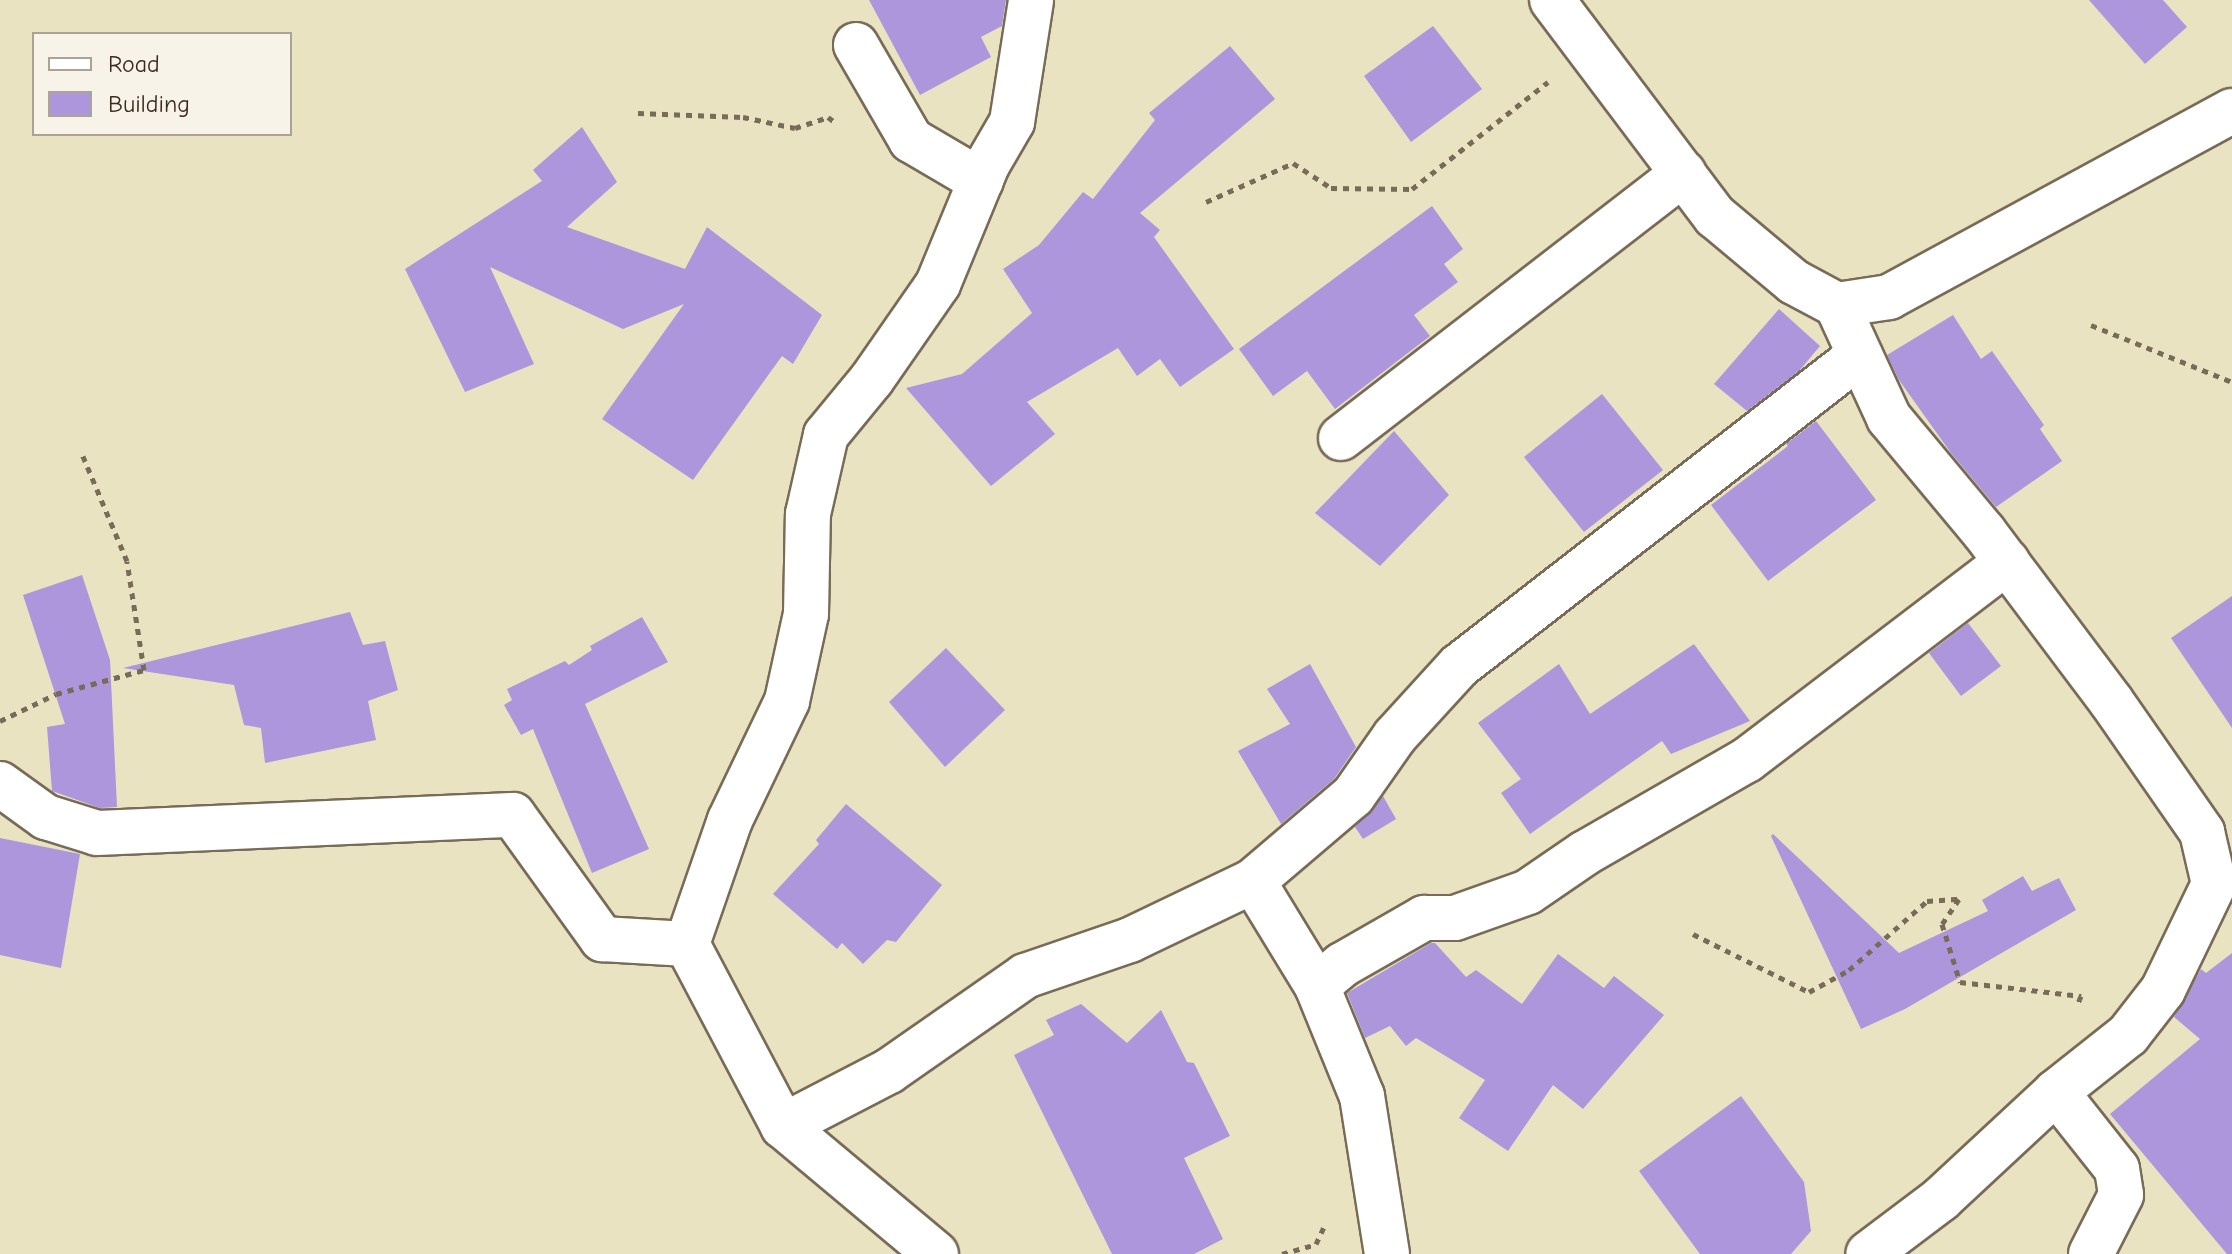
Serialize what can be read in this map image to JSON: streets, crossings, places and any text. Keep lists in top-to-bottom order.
{
  "legend": ["Road", "Building"]
}
